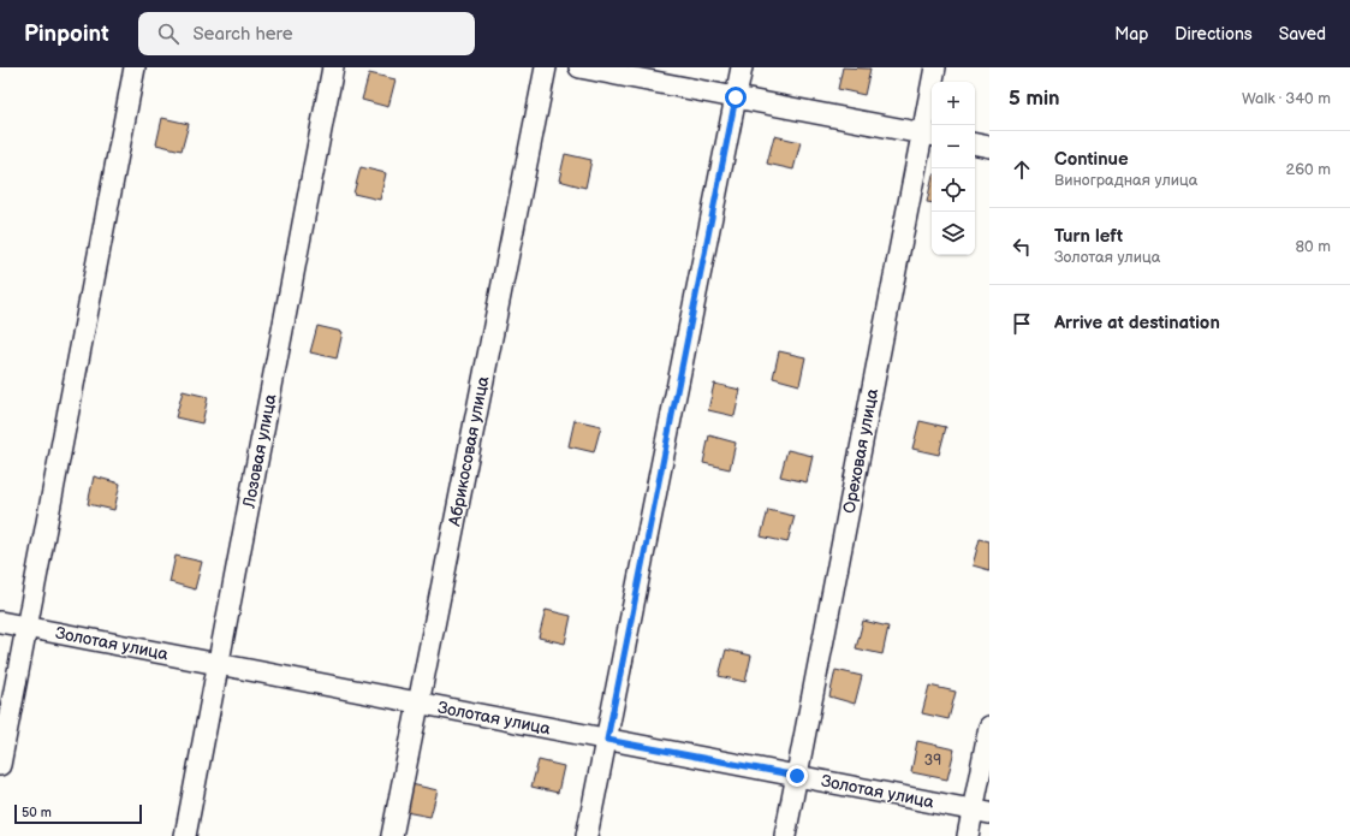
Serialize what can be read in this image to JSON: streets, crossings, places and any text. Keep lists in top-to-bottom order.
{
  "streets": {
    "street": [
      "Лозовая улица",
      "Абрикосовая улица",
      "Ореховая улица",
      "Золотая улица"
    ]
  },
  "crossings": [
    ["Лозовая улица", "Золотая улица"],
    ["Абрикосовая улица", "Золотая улица"],
    ["Ореховая улица", "Золотая улица"]
  ],
  "house_numbers": ["39"],
  "scale_bar": "50 m",
  "page": {
    "header": "Pinpoint",
    "search": "Search here",
    "nav": ["Map", "Directions", "Saved"],
    "heading": ["5 min", "Walk · 340 m"],
    "map_buttons": ["+", "−"],
    "list": [
      ["Continue", "Виноградная улица", "260 m"],
      ["Turn left", "Золотая улица", "80 m"],
      "Arrive at destination"
    ],
    "scale": "50 m"
  }
}
